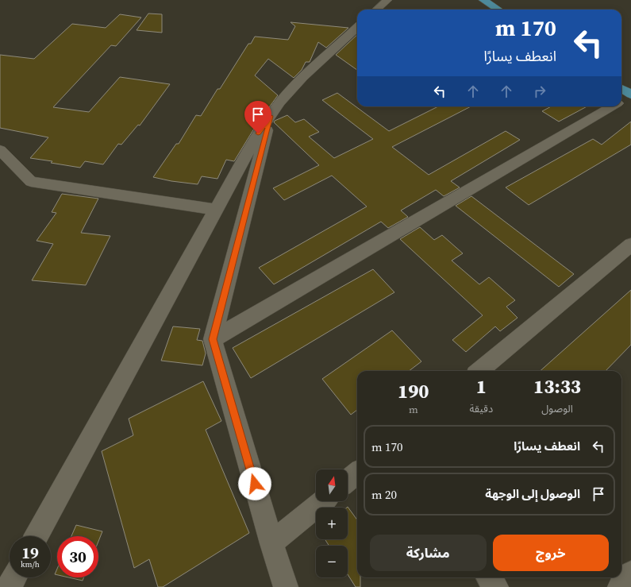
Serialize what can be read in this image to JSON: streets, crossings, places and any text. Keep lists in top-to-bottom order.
{
  "north": "top",
  "page": {
    "turn": ["170 m", "انعطف يسارًا"],
    "eta": [
      "13:33",
      "الوصول",
      "1",
      "دقيقة",
      "190",
      "m"
    ],
    "list": [
      {
        "name": "انعطف يسارًا",
        "value": "170 m"
      },
      {
        "name": "الوصول إلى الوجهة",
        "value": "20 m"
      }
    ],
    "map_buttons": ["+", "−"],
    "buttons": ["خروج", "مشاركة"],
    "speed": "19 km/h",
    "limit": "30"
  }
}
